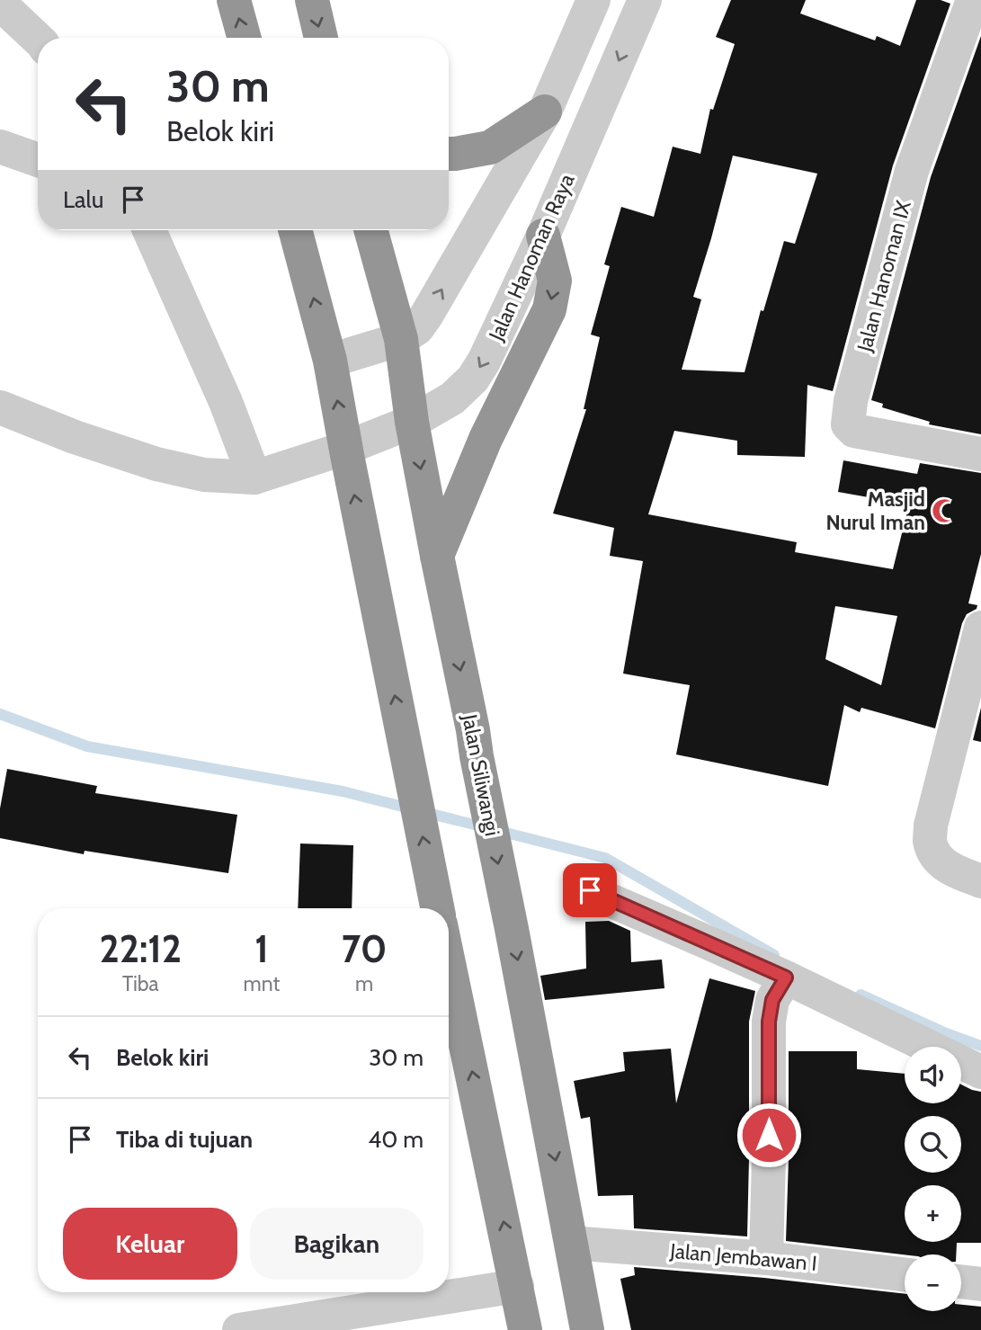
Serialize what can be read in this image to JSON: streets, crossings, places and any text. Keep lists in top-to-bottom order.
{
  "streets": {
    "highway": ["Jalan Siliwangi"],
    "street": ["Jalan Hanoman Raya", "Jalan Hanoman IX", "Jalan Jembawan I"]
  },
  "crossings": [
    ["Jalan Hanoman Raya", "Jalan Siliwangi"],
    ["Jalan Siliwangi", "Jalan Jembawan I"]
  ],
  "places": {
    "mosque": ["Masjid Nurul Iman"]
  },
  "page": {
    "turn": ["30 m", "Belok kiri"],
    "then": "Lalu",
    "eta": [
      "22:12",
      "Tiba",
      "1",
      "mnt",
      "70",
      "m"
    ],
    "list": [
      {
        "name": "Belok kiri",
        "value": "30 m"
      },
      {
        "name": "Tiba di tujuan",
        "value": "40 m"
      }
    ],
    "map_buttons": ["+", "−"],
    "buttons": ["Keluar", "Bagikan"]
  }
}
